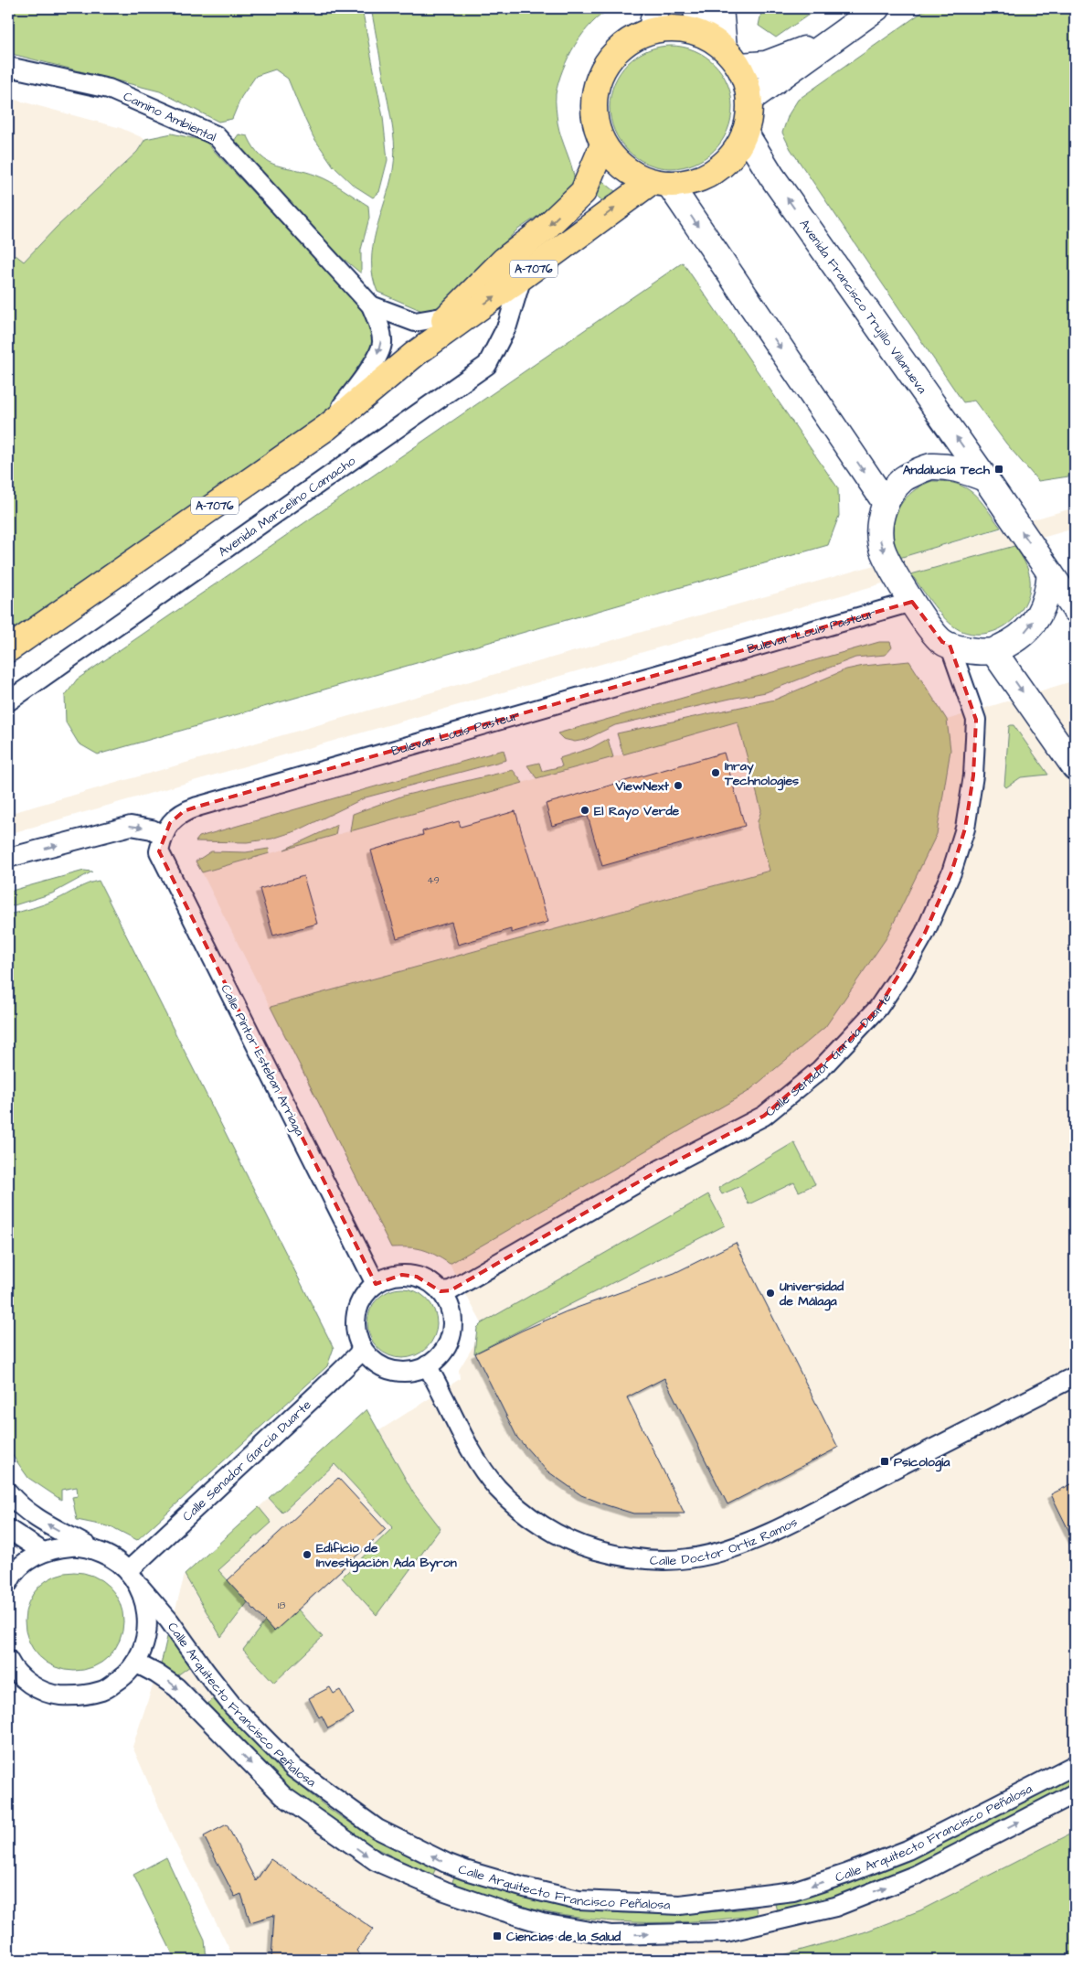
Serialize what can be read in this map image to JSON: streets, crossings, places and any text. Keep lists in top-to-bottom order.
{
  "streets": {
    "main road": ["A-7076"],
    "street": [
      "Camino Ambiental",
      "Avenida Francisco Trujillo Villanueva",
      "Avenida Marcelino Camacho",
      "Bulevar Louis Pasteur",
      "Calle Senador García Duarte",
      "Calle Pintor Esteban Arriaga",
      "Calle Doctor Ortiz Ramos",
      "Calle Arquitecto Francisco Peñalosa"
    ]
  },
  "crossings": [
    ["Camino Ambiental", "A-7076"],
    ["A-7076", "Avenida Francisco Trujillo Villanueva"],
    ["A-7076", "Avenida Marcelino Camacho"],
    ["Bulevar Louis Pasteur", "Calle Pintor Esteban Arriaga"],
    ["Calle Senador García Duarte", "Calle Pintor Esteban Arriaga"],
    ["Calle Senador García Duarte", "Calle Doctor Ortiz Ramos"],
    ["Calle Pintor Esteban Arriaga", "Calle Doctor Ortiz Ramos"]
  ],
  "places": {
    "transit": ["Andalucía Tech", "Psicología", "Ciencias de la Salud"],
    "other": [
      "Inray Technologies",
      "ViewNext",
      "El Rayo Verde",
      "Universidad de Málaga",
      "Edificio de Investigación Ada Byron"
    ]
  },
  "house_numbers": ["49", "18"]
}
